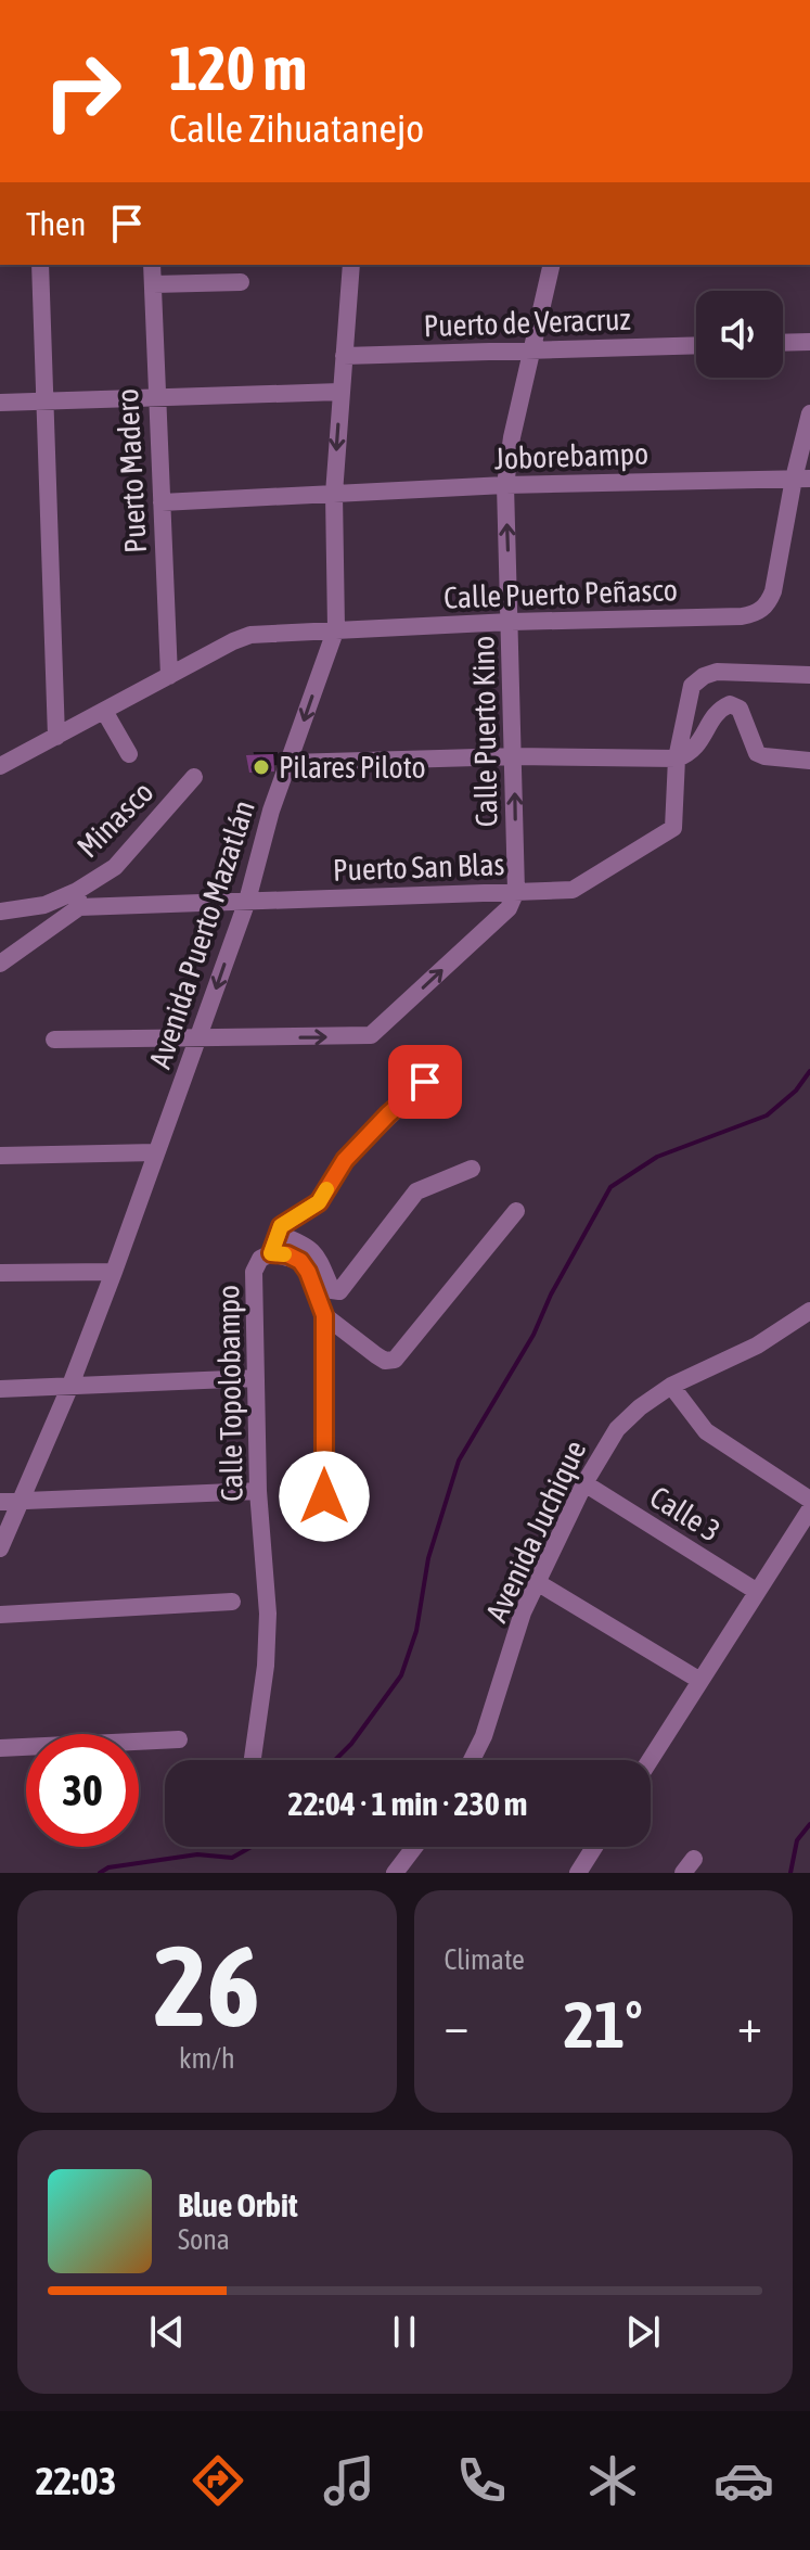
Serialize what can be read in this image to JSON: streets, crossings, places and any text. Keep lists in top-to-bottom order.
{
  "streets": {
    "street": [
      "Puerto de Veracruz",
      "Joborebampo",
      "Puerto Madero",
      "Calle Puerto Peñasco",
      "Calle Puerto Kino",
      "Minasco",
      "Puerto San Blas",
      "Avenida Puerto Mazatlán",
      "Calle Topolobampo",
      "Calle 3",
      "Avenida Juchique"
    ]
  },
  "crossings": [
    ["Puerto de Veracruz", "Calle Puerto Kino"],
    ["Puerto de Veracruz", "Avenida Puerto Mazatlán"],
    ["Joborebampo", "Puerto Madero"],
    ["Joborebampo", "Calle Puerto Peñasco"],
    ["Joborebampo", "Calle Puerto Kino"],
    ["Joborebampo", "Avenida Puerto Mazatlán"],
    ["Puerto Madero", "Calle Puerto Peñasco"],
    ["Calle Puerto Peñasco", "Calle Puerto Kino"],
    ["Calle Puerto Peñasco", "Avenida Puerto Mazatlán"],
    ["Calle Puerto Kino", "Puerto San Blas"],
    ["Minasco", "Puerto San Blas"],
    ["Puerto San Blas", "Avenida Puerto Mazatlán"],
    ["Calle 3", "Avenida Juchique"]
  ],
  "one_way": ["Calle Puerto Kino"],
  "places": ["Pilares Piloto"],
  "page": {
    "turn": ["120 m", "Calle Zihuatanejo"],
    "then": "Then",
    "limit": "30",
    "trip": "22:04 · 1 min · 230 m",
    "tile": [
      ["26", "km/h"],
      "Climate"
    ],
    "heat": ["−", "21°", "+"],
    "song": ["Blue Orbit", "Sona"],
    "tabs": "22:03"
  }
}
